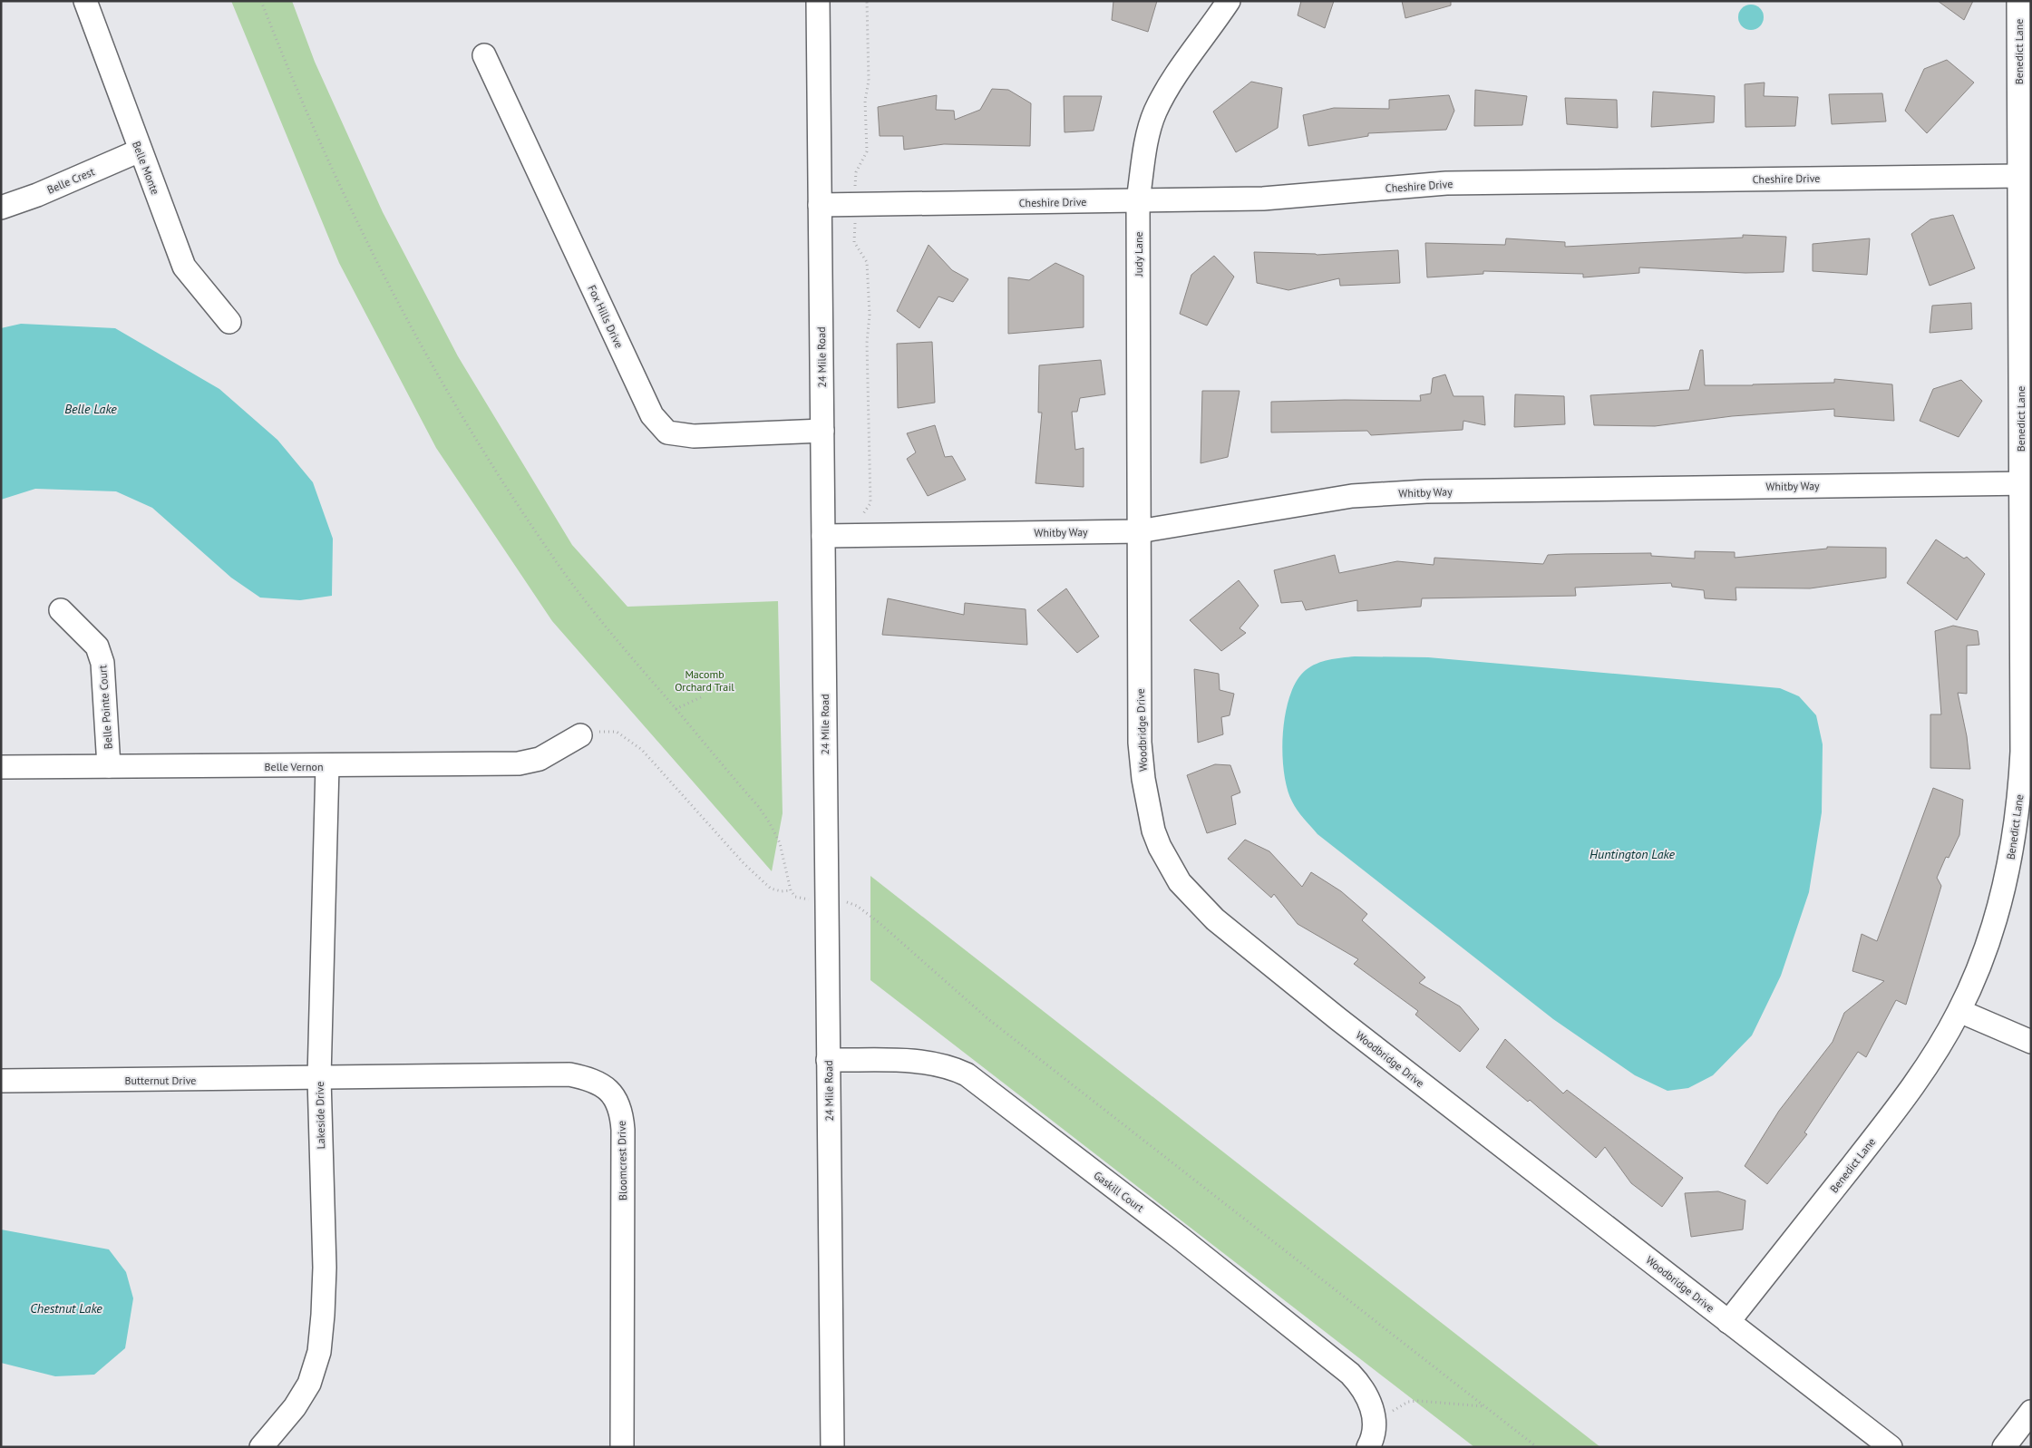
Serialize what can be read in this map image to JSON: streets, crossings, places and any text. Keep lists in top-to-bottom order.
{
  "streets": {
    "street": [
      "Benedict Lane",
      "Belle Monte",
      "Cheshire Drive",
      "Belle Crest",
      "Judy Lane",
      "Fox Hills Drive",
      "24 Mile Road",
      "Whitby Way",
      "Belle Pointe Court",
      "Woodbridge Drive",
      "Belle Vernon",
      "Butternut Drive",
      "Lakeside Drive",
      "Bloomcrest Drive",
      "Gaskill Court"
    ]
  },
  "crossings": [
    ["Benedict Lane", "Cheshire Drive"],
    ["Benedict Lane", "Whitby Way"],
    ["Benedict Lane", "Woodbridge Drive"],
    ["Belle Monte", "Belle Crest"],
    ["Cheshire Drive", "Judy Lane"],
    ["Cheshire Drive", "24 Mile Road"],
    ["Judy Lane", "Whitby Way"],
    ["Judy Lane", "Woodbridge Drive"],
    ["Fox Hills Drive", "24 Mile Road"],
    ["24 Mile Road", "Whitby Way"],
    ["24 Mile Road", "Gaskill Court"],
    ["Whitby Way", "Woodbridge Drive"],
    ["Belle Pointe Court", "Belle Vernon"],
    ["Belle Vernon", "Lakeside Drive"],
    ["Butternut Drive", "Lakeside Drive"],
    ["Butternut Drive", "Bloomcrest Drive"],
    ["Lakeside Drive", "Bloomcrest Drive"]
  ],
  "water": ["Belle Lake", "Huntington Lake", "Chestnut Lake"],
  "parks": ["Macomb Orchard Trail"]
}
